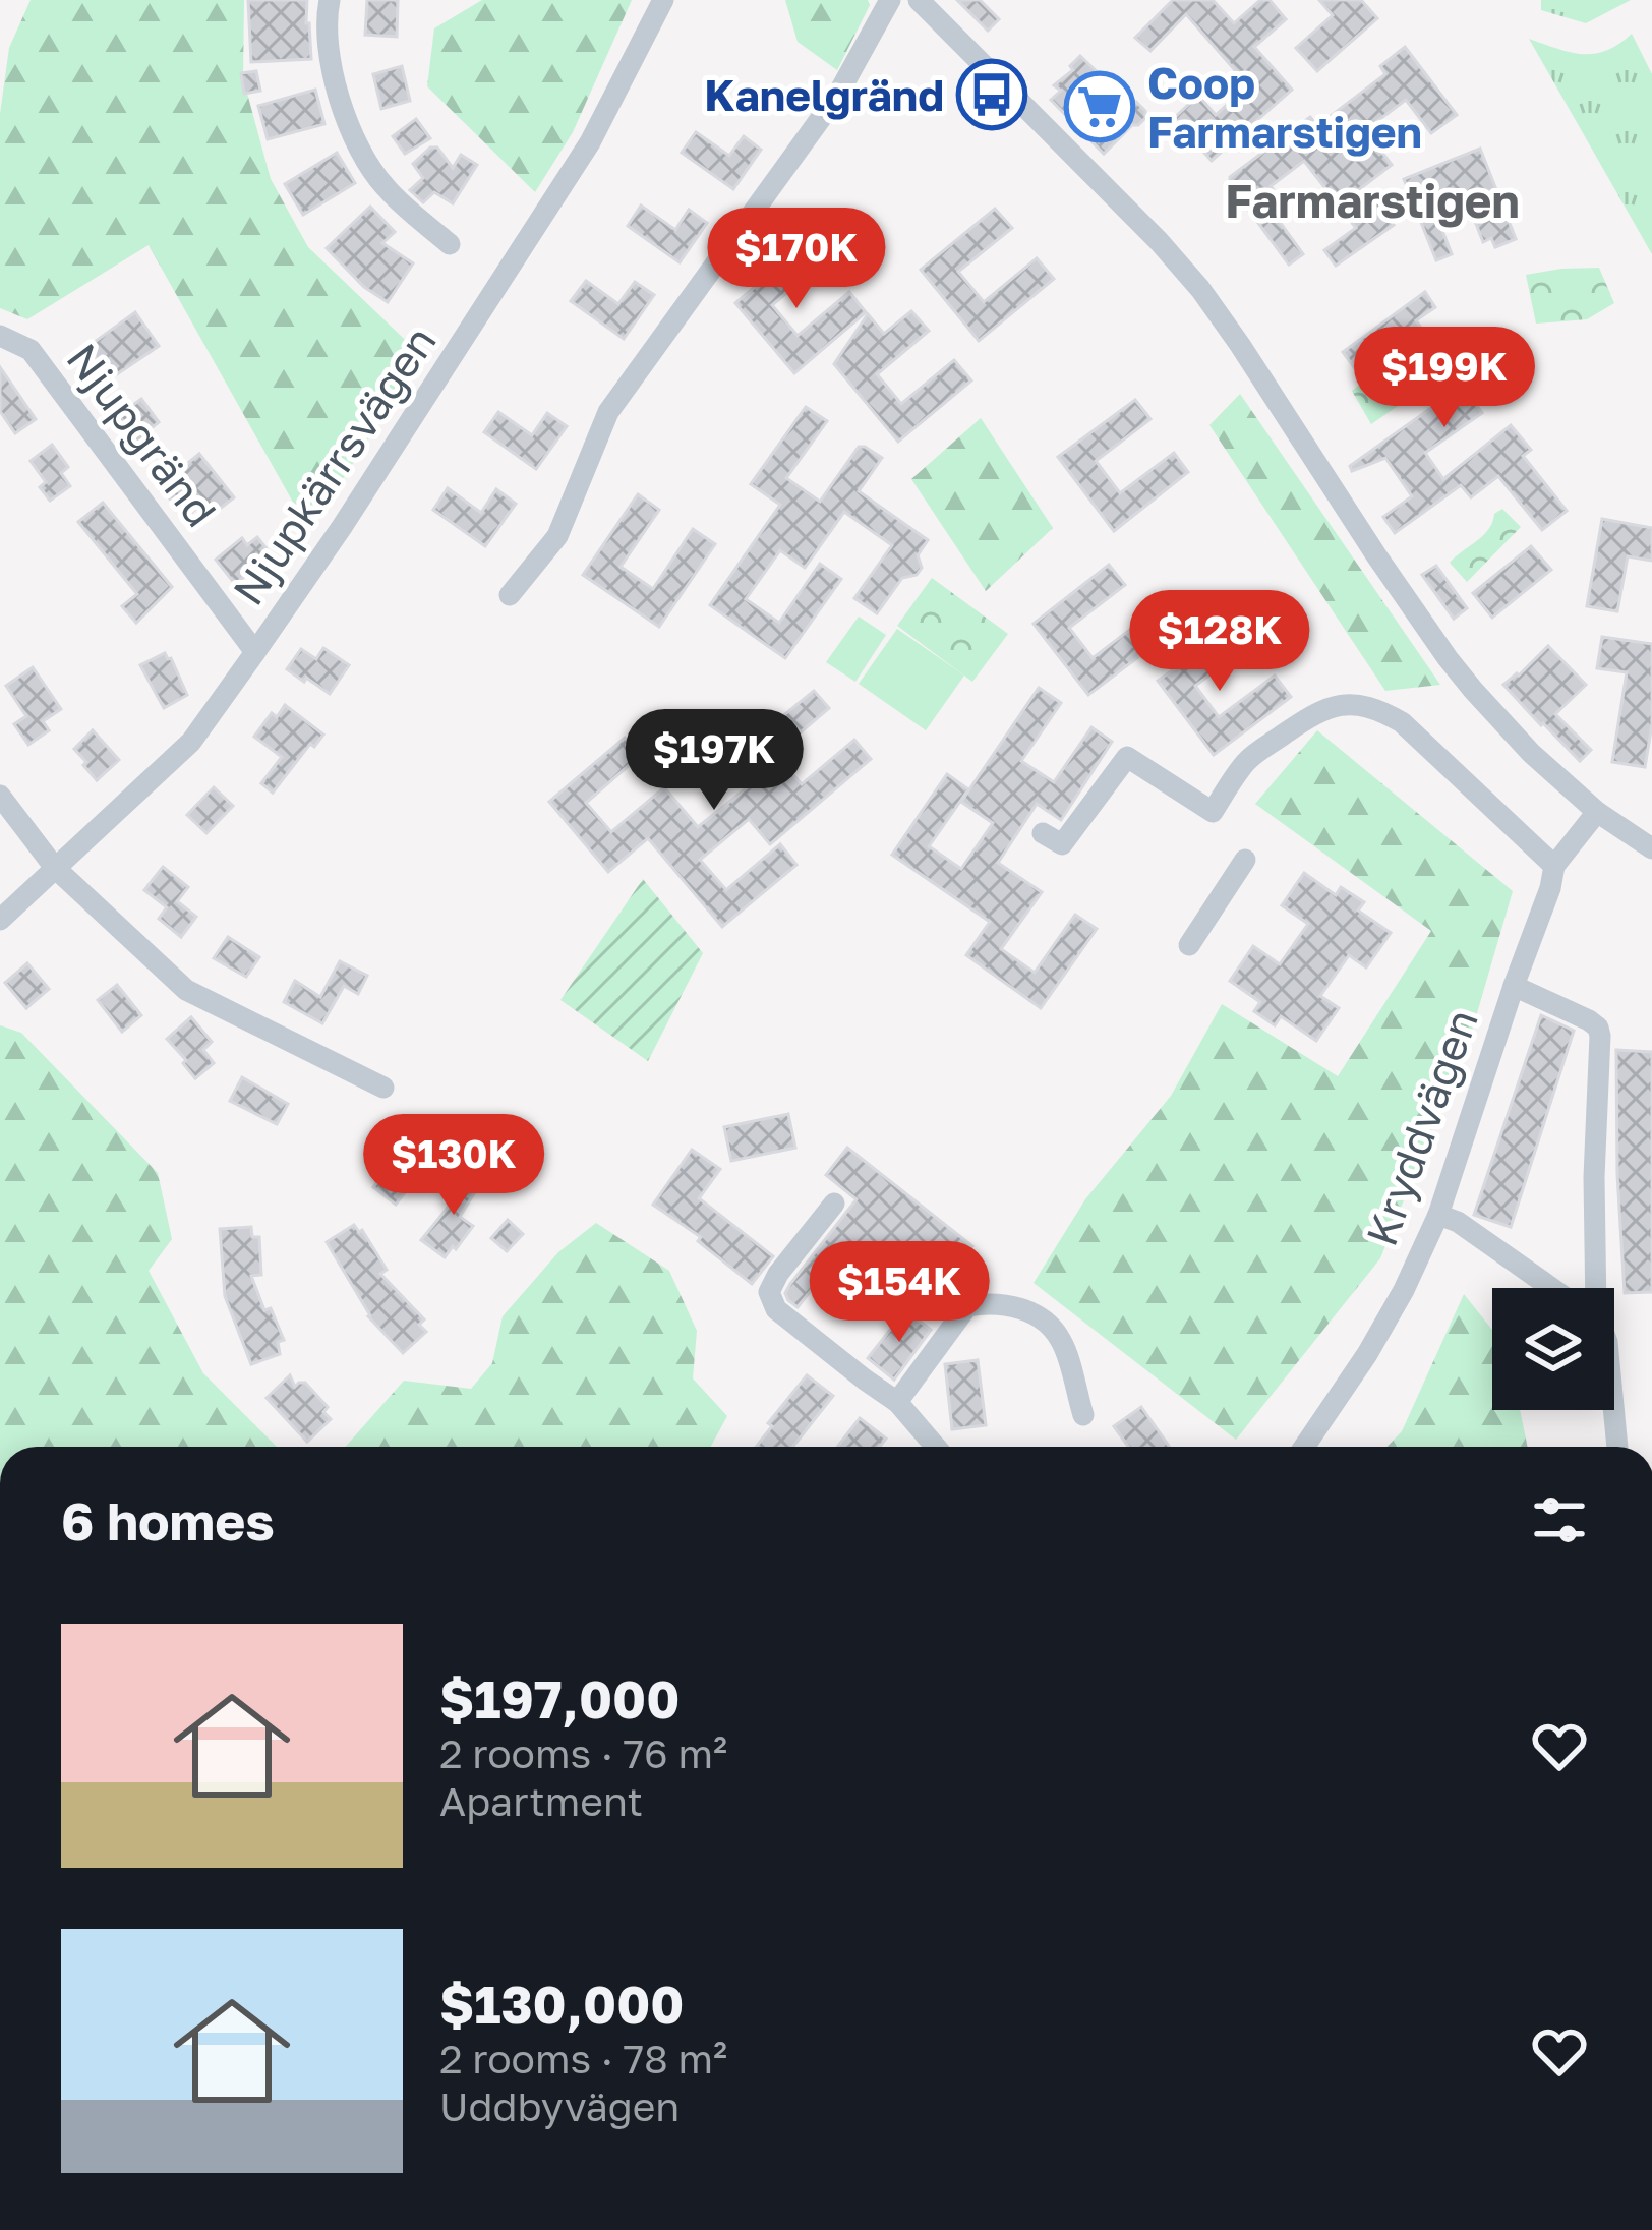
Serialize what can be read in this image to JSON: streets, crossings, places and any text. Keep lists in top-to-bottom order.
{
  "streets": {
    "street": ["Njupgränd", "Njupkärrsvägen", "Kryddvägen"]
  },
  "crossings": [
    ["Njupgränd", "Njupkärrsvägen"]
  ],
  "districts": ["Farmarstigen"],
  "places": {
    "bus stop": ["Kanelgränd"],
    "supermarket": ["Coop Farmarstigen"]
  },
  "page": {
    "price": [
      "$170K",
      "$199K",
      "$128K",
      "$197K",
      "$130K",
      "$154K"
    ],
    "heading": "6 homes",
    "list": [
      {
        "name": "$197,000",
        "note": "2 rooms · 76 m² · Apartment"
      },
      {
        "name": "$130,000",
        "note": "2 rooms · 78 m² · Uddbyvägen"
      }
    ]
  }
}
